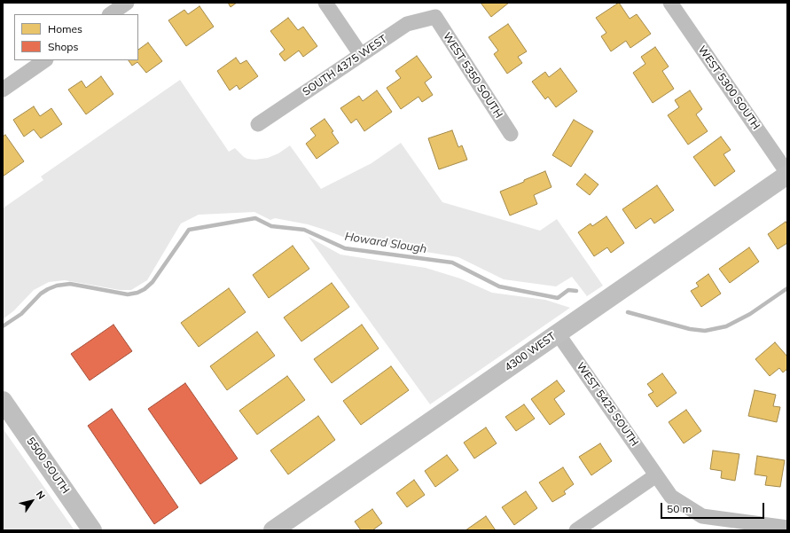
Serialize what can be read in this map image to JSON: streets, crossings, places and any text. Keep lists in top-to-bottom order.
{
  "streets": {
    "street": [
      "SOUTH 4375 WEST",
      "WEST 5350 SOUTH",
      "WEST 5300 SOUTH",
      "4300 WEST",
      "WEST 5425 SOUTH",
      "5500 SOUTH"
    ]
  },
  "crossings": [
    ["SOUTH 4375 WEST", "WEST 5350 SOUTH"],
    ["WEST 5300 SOUTH", "4300 WEST"],
    ["4300 WEST", "WEST 5425 SOUTH"]
  ],
  "water": ["Howard Slough"],
  "legend": ["Homes", "Shops"],
  "scale_bar": "50 m",
  "north": "top right"
}
